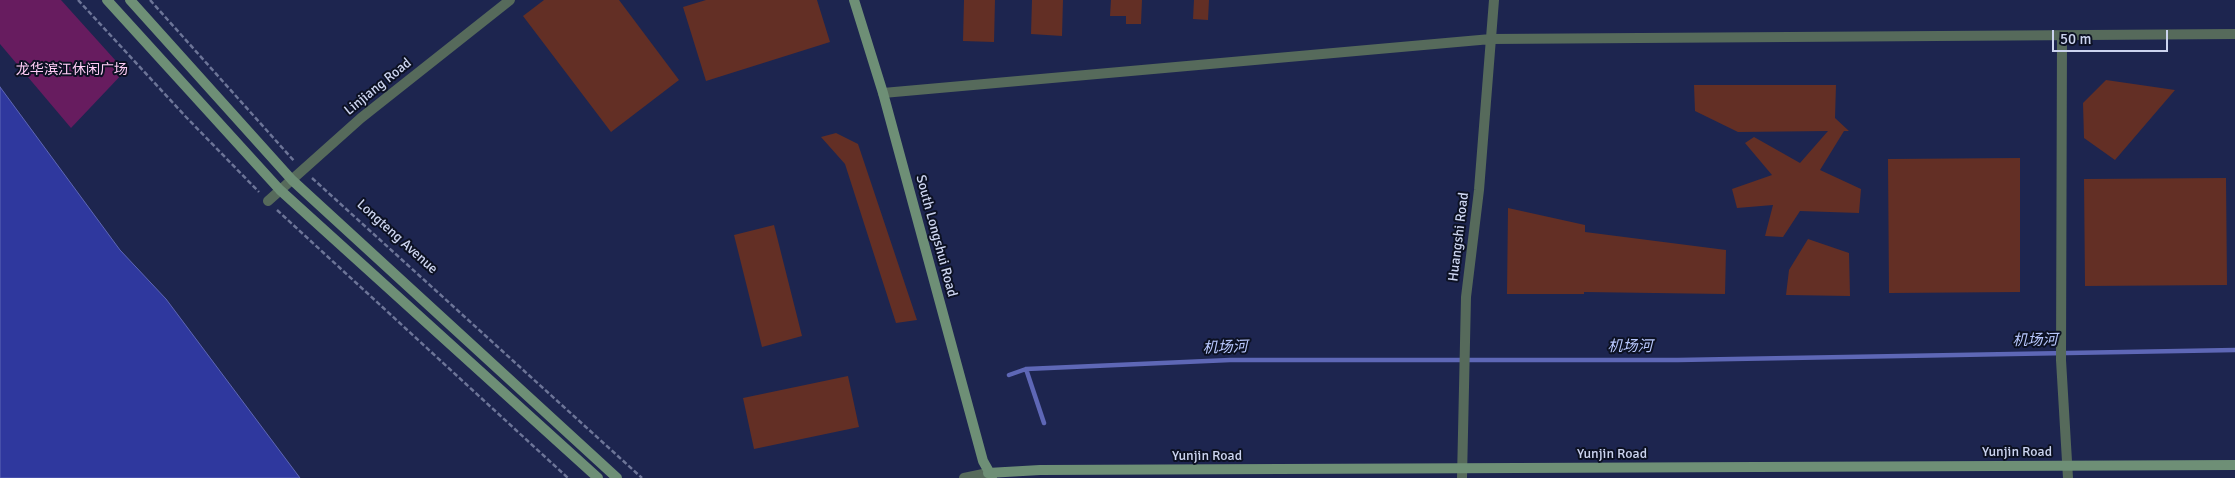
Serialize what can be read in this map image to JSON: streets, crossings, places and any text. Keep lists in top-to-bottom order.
{
  "streets": {
    "main road": ["South Longshui Road", "Longteng Avenue", "Yunjin Road"],
    "street": ["Linjiang Road", "Huangshi Road"]
  },
  "crossings": [
    ["Linjiang Road", "Longteng Avenue"],
    ["South Longshui Road", "Yunjin Road"],
    ["Huangshi Road", "Yunjin Road"]
  ],
  "water": ["机场河"],
  "parks": ["龙华滨江休闲广场"],
  "scale_bar": "50 m"
}
